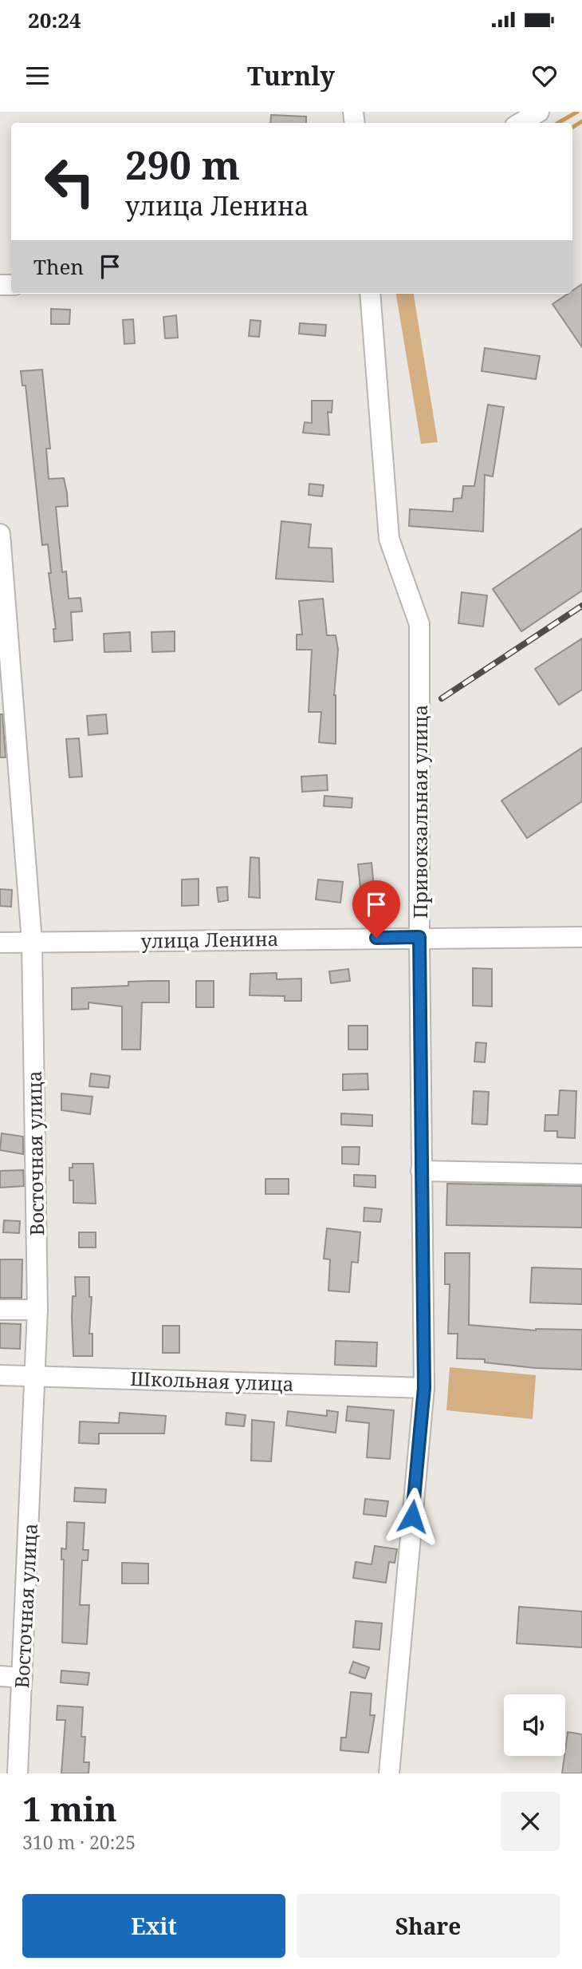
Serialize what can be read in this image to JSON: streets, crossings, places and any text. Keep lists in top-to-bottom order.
{
  "streets": {
    "street": [
      "Привокзальная улица",
      "улица Ленина",
      "Восточная улица",
      "Школьная улица"
    ]
  },
  "crossings": [
    ["Привокзальная улица", "улица Ленина"],
    ["Привокзальная улица", "Школьная улица"],
    ["улица Ленина", "Восточная улица"],
    ["Восточная улица", "Школьная улица"]
  ],
  "page": {
    "status": "20:24",
    "header": "Turnly",
    "turn": ["290 m", "улица Ленина"],
    "then": "Then",
    "heading": ["1 min", "310 m · 20:25"],
    "buttons": ["Exit", "Share"]
  }
}
